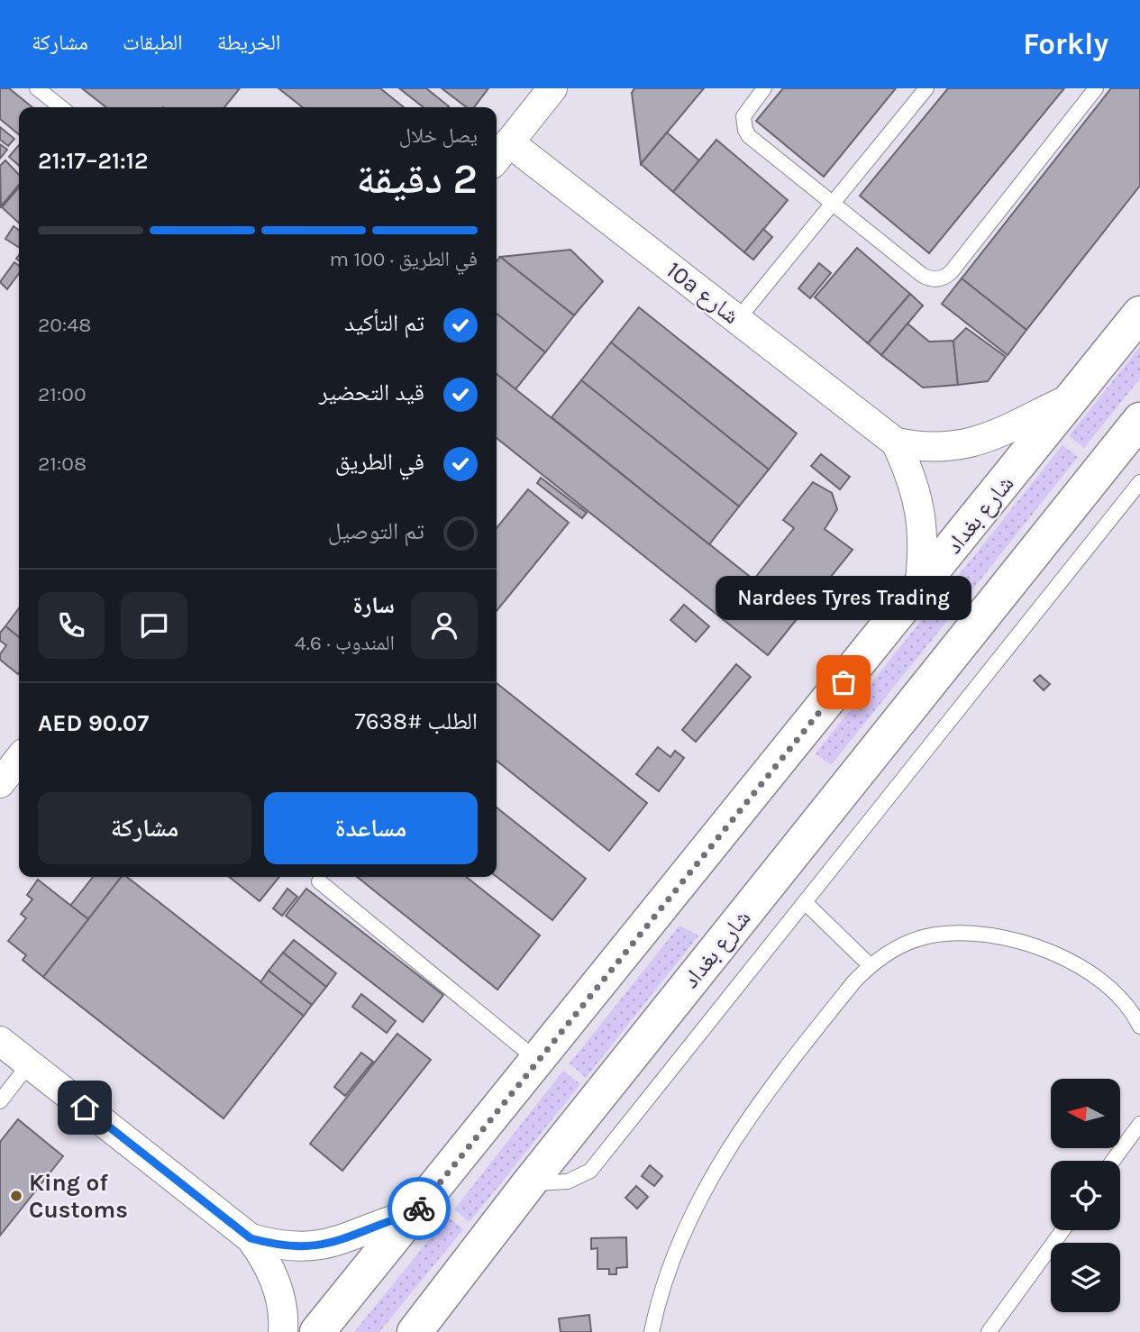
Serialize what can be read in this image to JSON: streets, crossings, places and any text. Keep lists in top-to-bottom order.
{
  "streets": {
    "main road": ["شارع بغداد"],
    "street": ["10a شارع"]
  },
  "places": ["Nardees Tyres Trading", "King of Customs"],
  "north": "left",
  "page": {
    "header": "Forkly",
    "nav": ["الخريطة", "الطبقات", "مشاركة"],
    "heading": ["2 دقيقة", "يصل خلال", "21:12–21:17"],
    "panel": [
      "سارة",
      "المندوب · 4.6",
      "الطلب #7638",
      "AED 90.07"
    ],
    "bar": "في الطريق · 100 m",
    "list": [
      ["تم التأكيد", "20:48"],
      ["قيد التحضير", "21:00"],
      ["في الطريق", "21:08"],
      "تم التوصيل"
    ],
    "bubble": "Nardees Tyres Trading",
    "buttons": ["مساعدة", "مشاركة"]
  }
}
